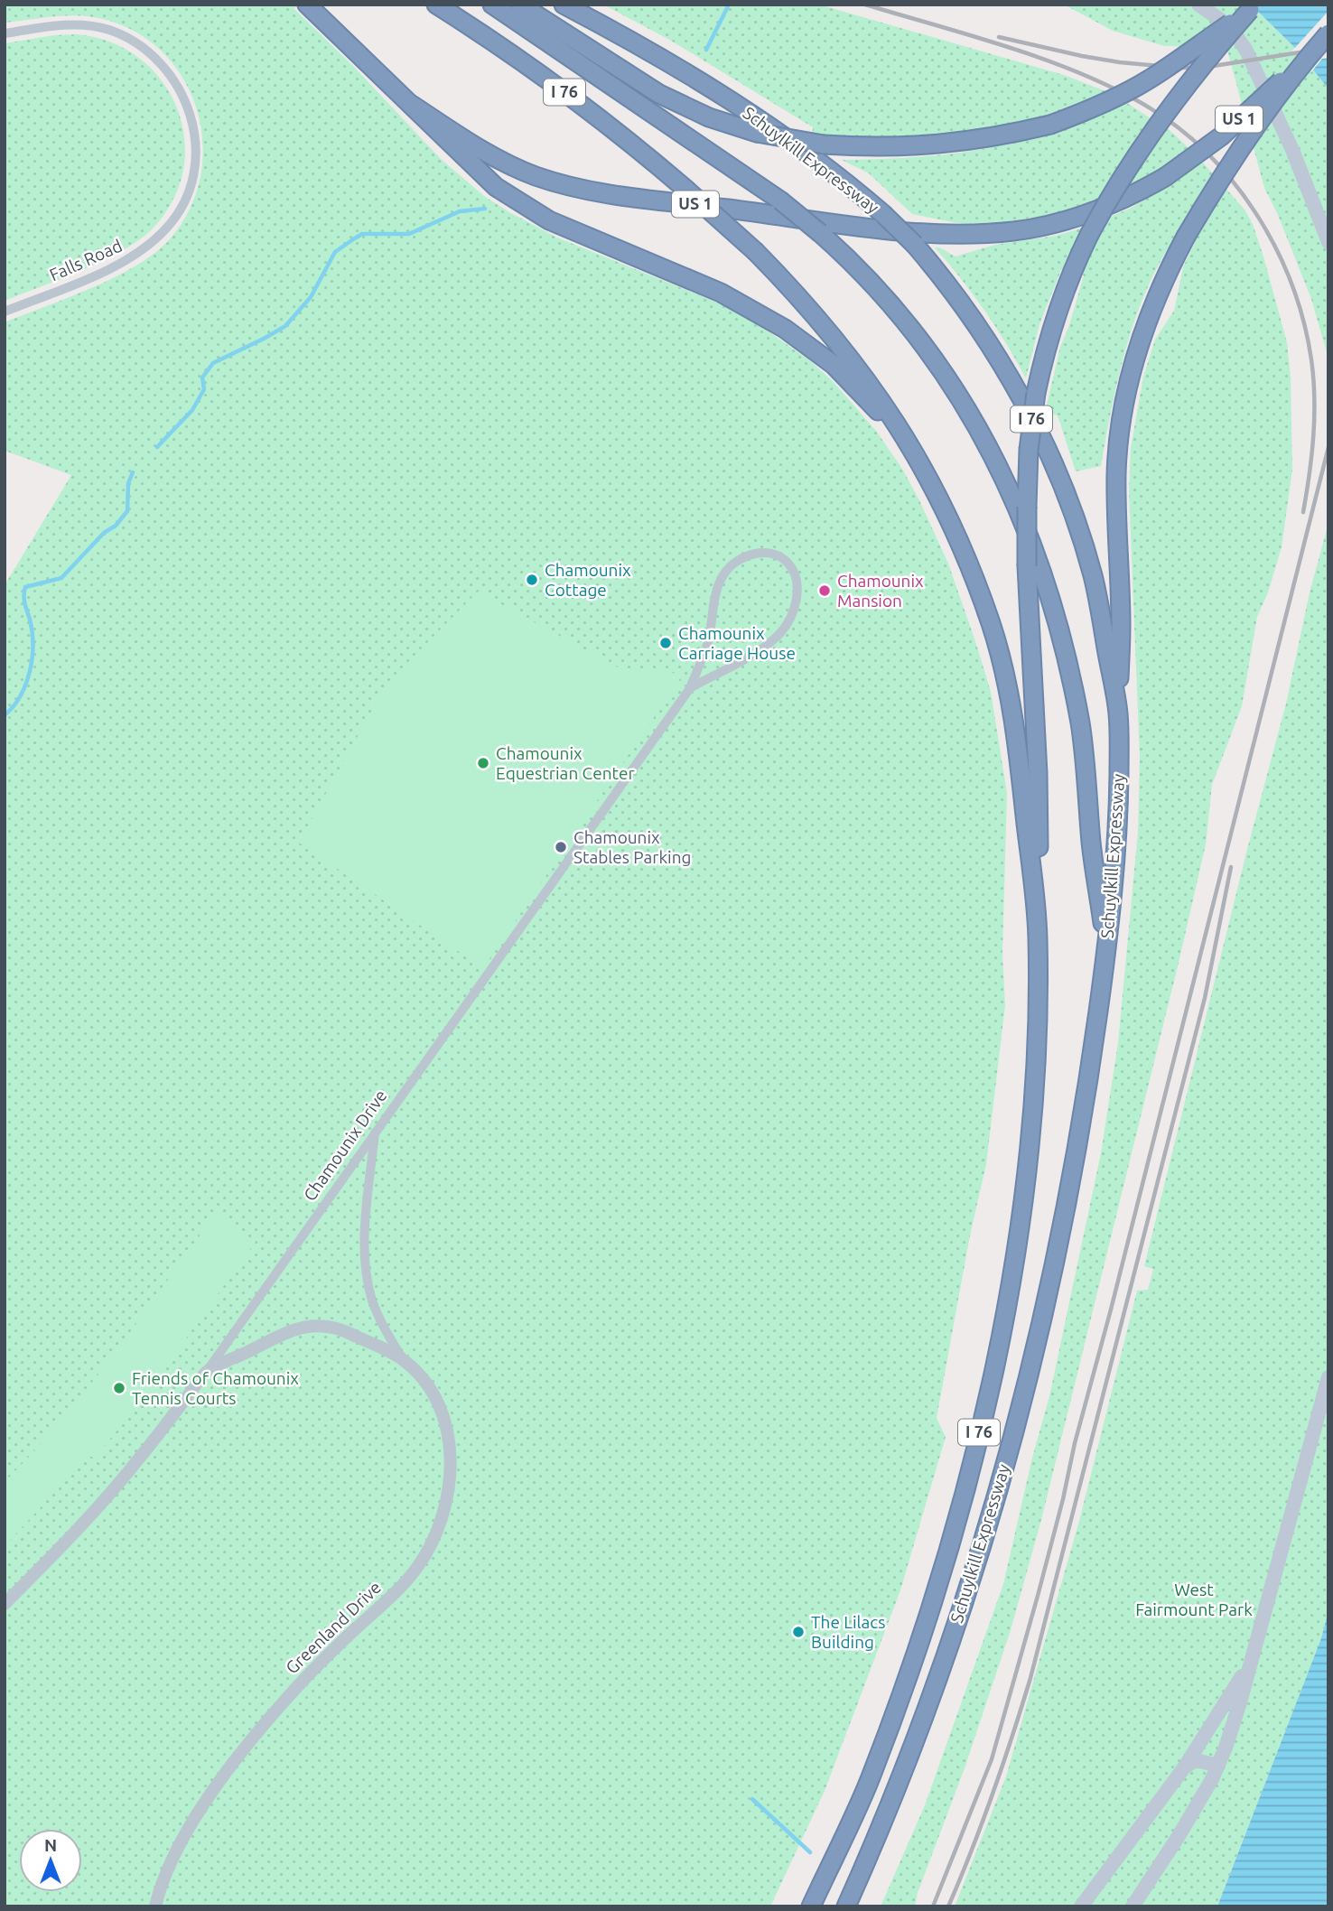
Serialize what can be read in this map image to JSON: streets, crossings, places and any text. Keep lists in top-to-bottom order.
{
  "streets": {
    "highway": ["I 76", "US 1", "Schuylkill Expressway"],
    "street": ["Falls Road", "Chamounix Drive", "Greenland Drive"]
  },
  "crossings": [
    ["Chamounix Drive", "Greenland Drive"]
  ],
  "parks": ["West Fairmount Park"],
  "places": [
    "Chamounix Cottage",
    "Chamounix Mansion",
    "Chamounix Carriage House",
    "Chamounix Equestrian Center",
    "Chamounix Stables Parking",
    "Friends of Chamounix Tennis Courts",
    "The Lilacs Building"
  ],
  "north": "top"
}
